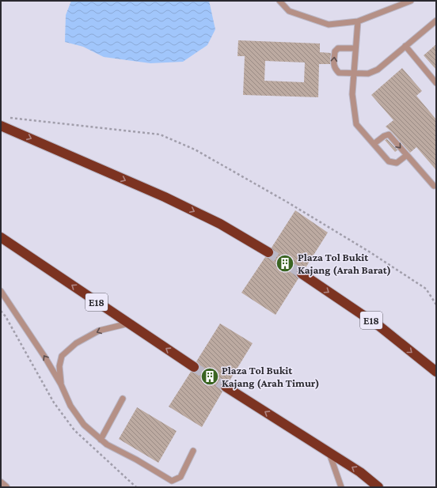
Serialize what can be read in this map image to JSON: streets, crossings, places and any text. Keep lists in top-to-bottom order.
{
  "streets": {
    "highway": ["E18"]
  },
  "places": {
    "building": ["Plaza Tol Bukit Kajang (Arah Barat)", "Plaza Tol Bukit Kajang (Arah Timur)"]
  }
}
